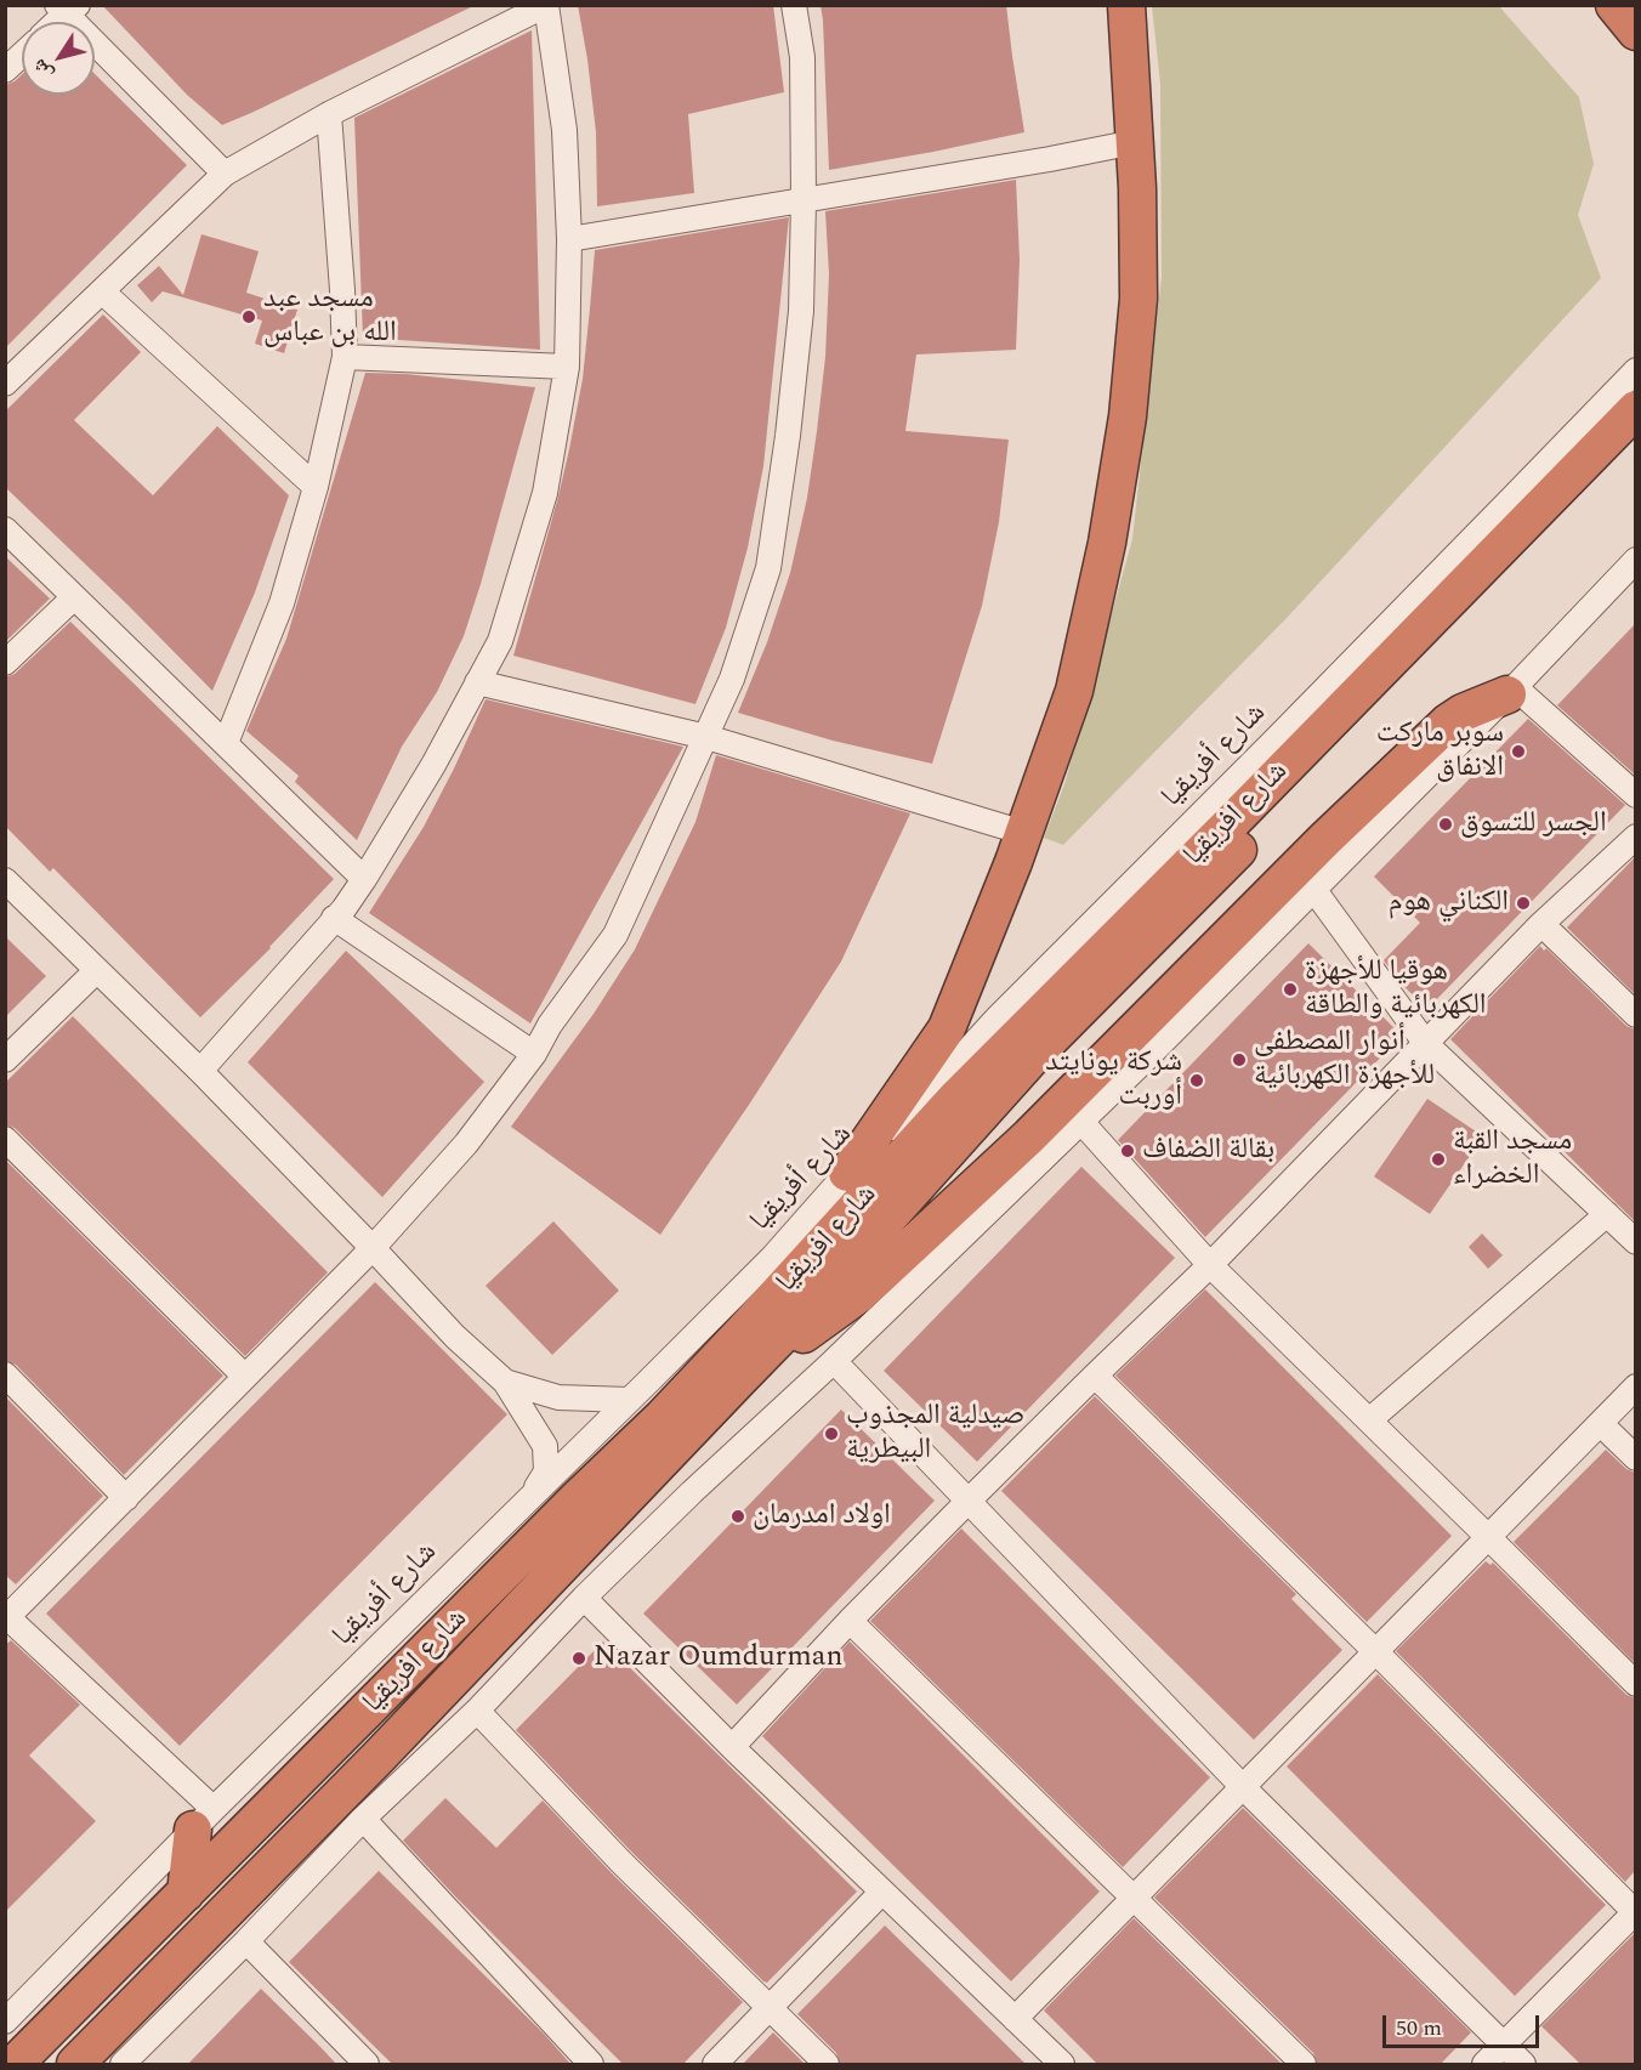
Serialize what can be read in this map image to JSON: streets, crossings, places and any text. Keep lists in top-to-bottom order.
{
  "streets": {
    "highway": ["شارع افريقيا"],
    "street": ["شارع أفريقيا"]
  },
  "places": [
    "مسجد عبد الله بن عباس",
    "سوبر ماركت الانفاق",
    "الجسر للتسوق",
    "الكناني هوم",
    "هوقيا للأجهزة الكهربائية والطاقة",
    "أنوار المصطفى للأجهزة الكهربائية",
    "شركة يونايتد أوربت",
    "بقالة الضفاف",
    "مسجد القبة الخضراء",
    "صيدلية المجذوب البيطرية",
    "اولاد امدرمان",
    "Nazar Oumdurman"
  ],
  "scale_bar": "50 m",
  "north": "bottom left"
}
